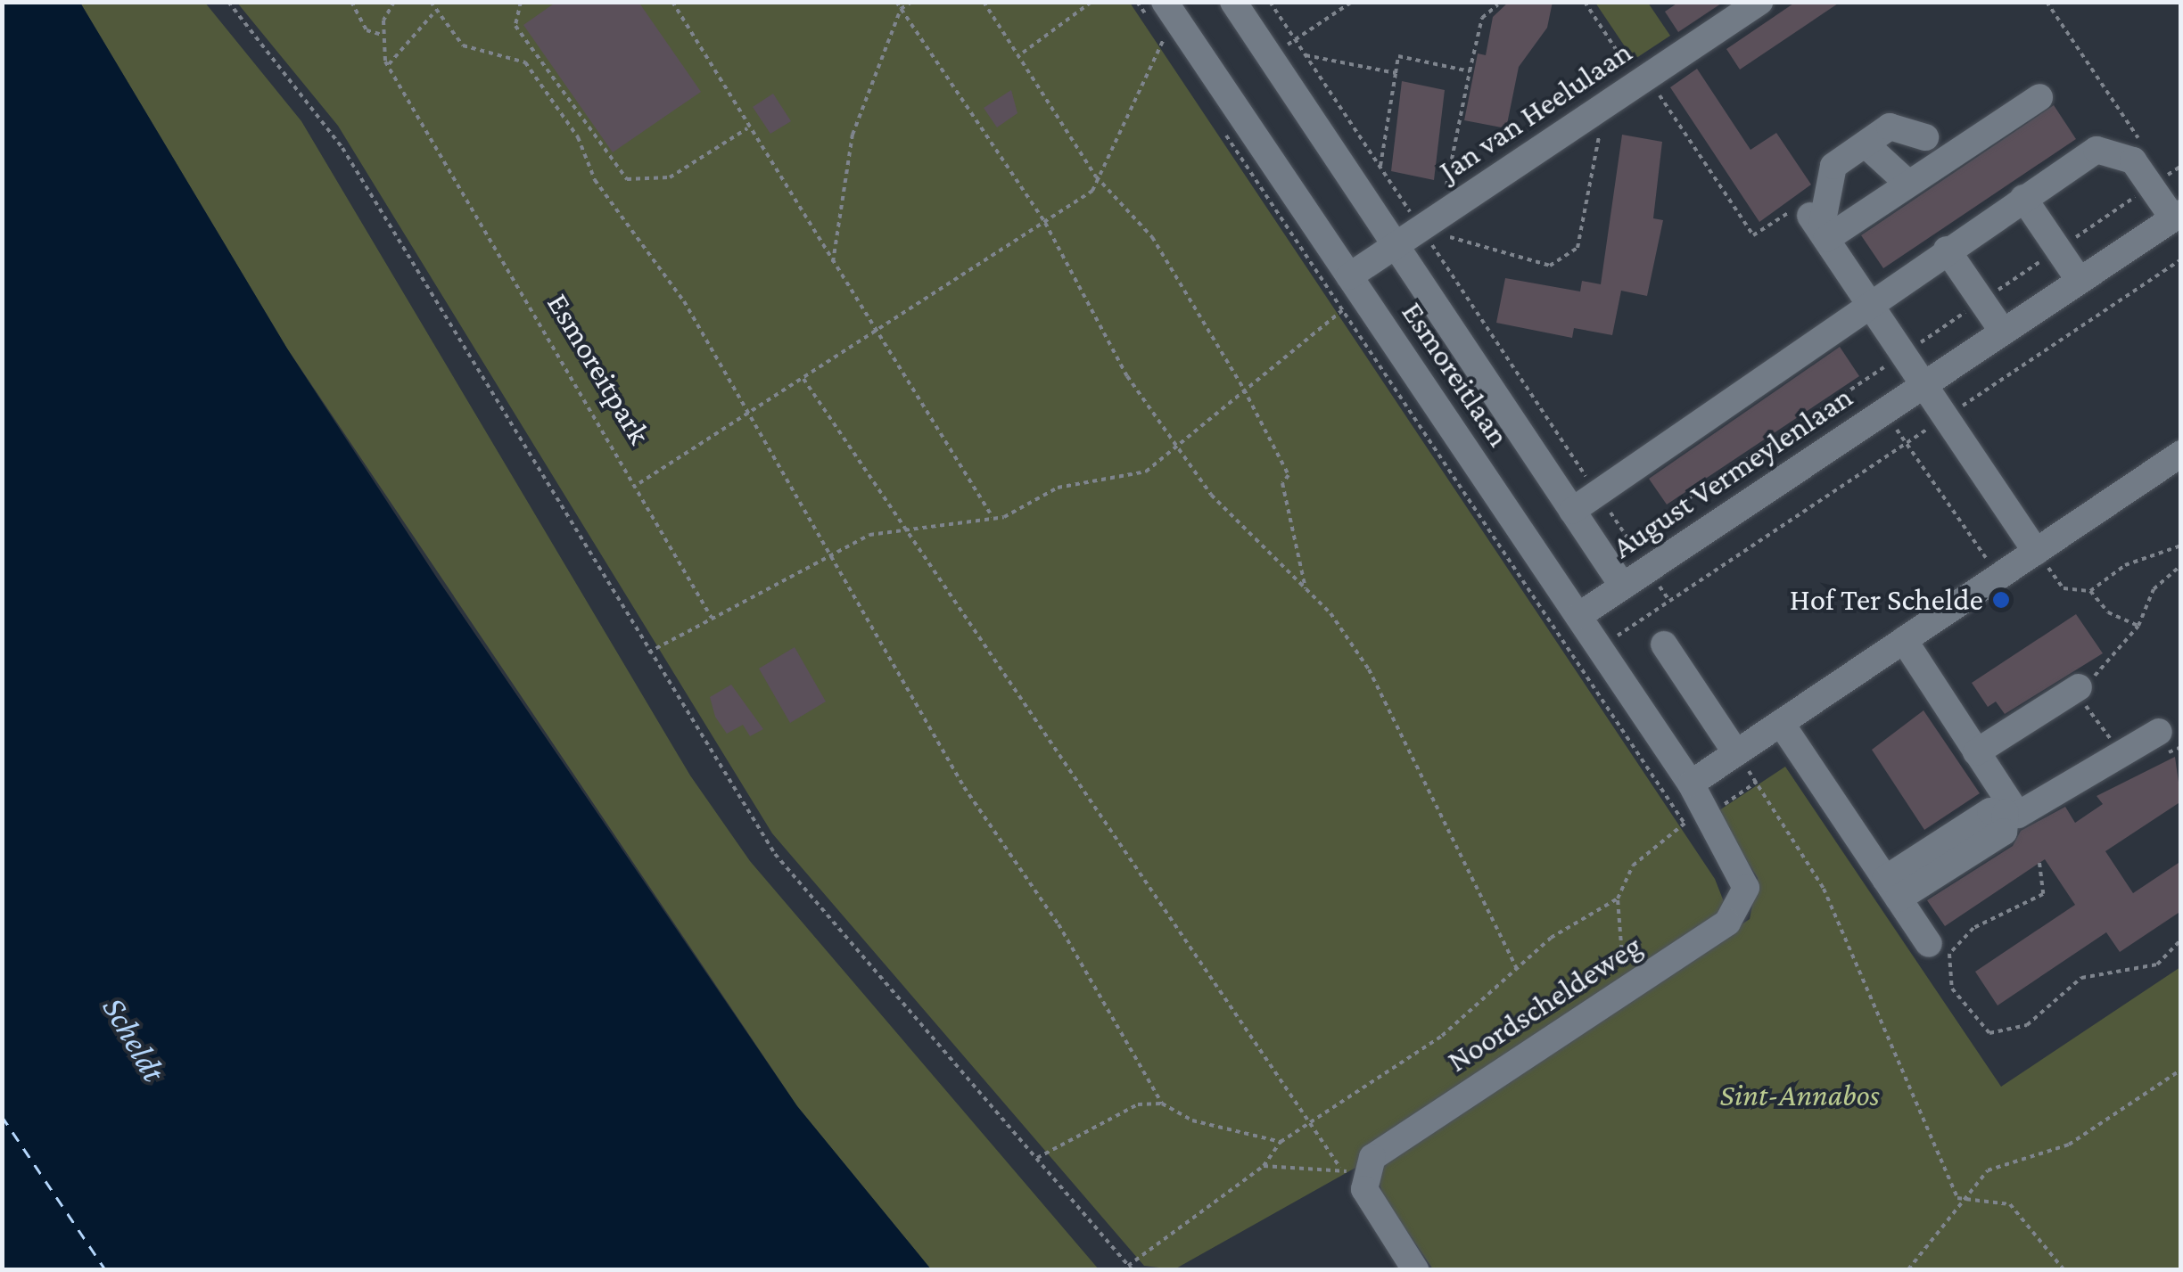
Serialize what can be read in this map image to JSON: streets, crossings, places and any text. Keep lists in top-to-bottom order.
{
  "streets": {
    "street": [
      "Jan van Heelulaan",
      "Esmoreitlaan",
      "August Vermeylenlaan",
      "Noordscheldeweg"
    ],
    "path": ["Esmoreitpark"]
  },
  "crossings": [
    ["Jan van Heelulaan", "Esmoreitlaan"],
    ["Esmoreitlaan", "August Vermeylenlaan"],
    ["Esmoreitlaan", "Noordscheldeweg"]
  ],
  "water": ["Scheldt"],
  "parks": ["Sint-Annabos"],
  "places": ["Hof Ter Schelde"]
}
